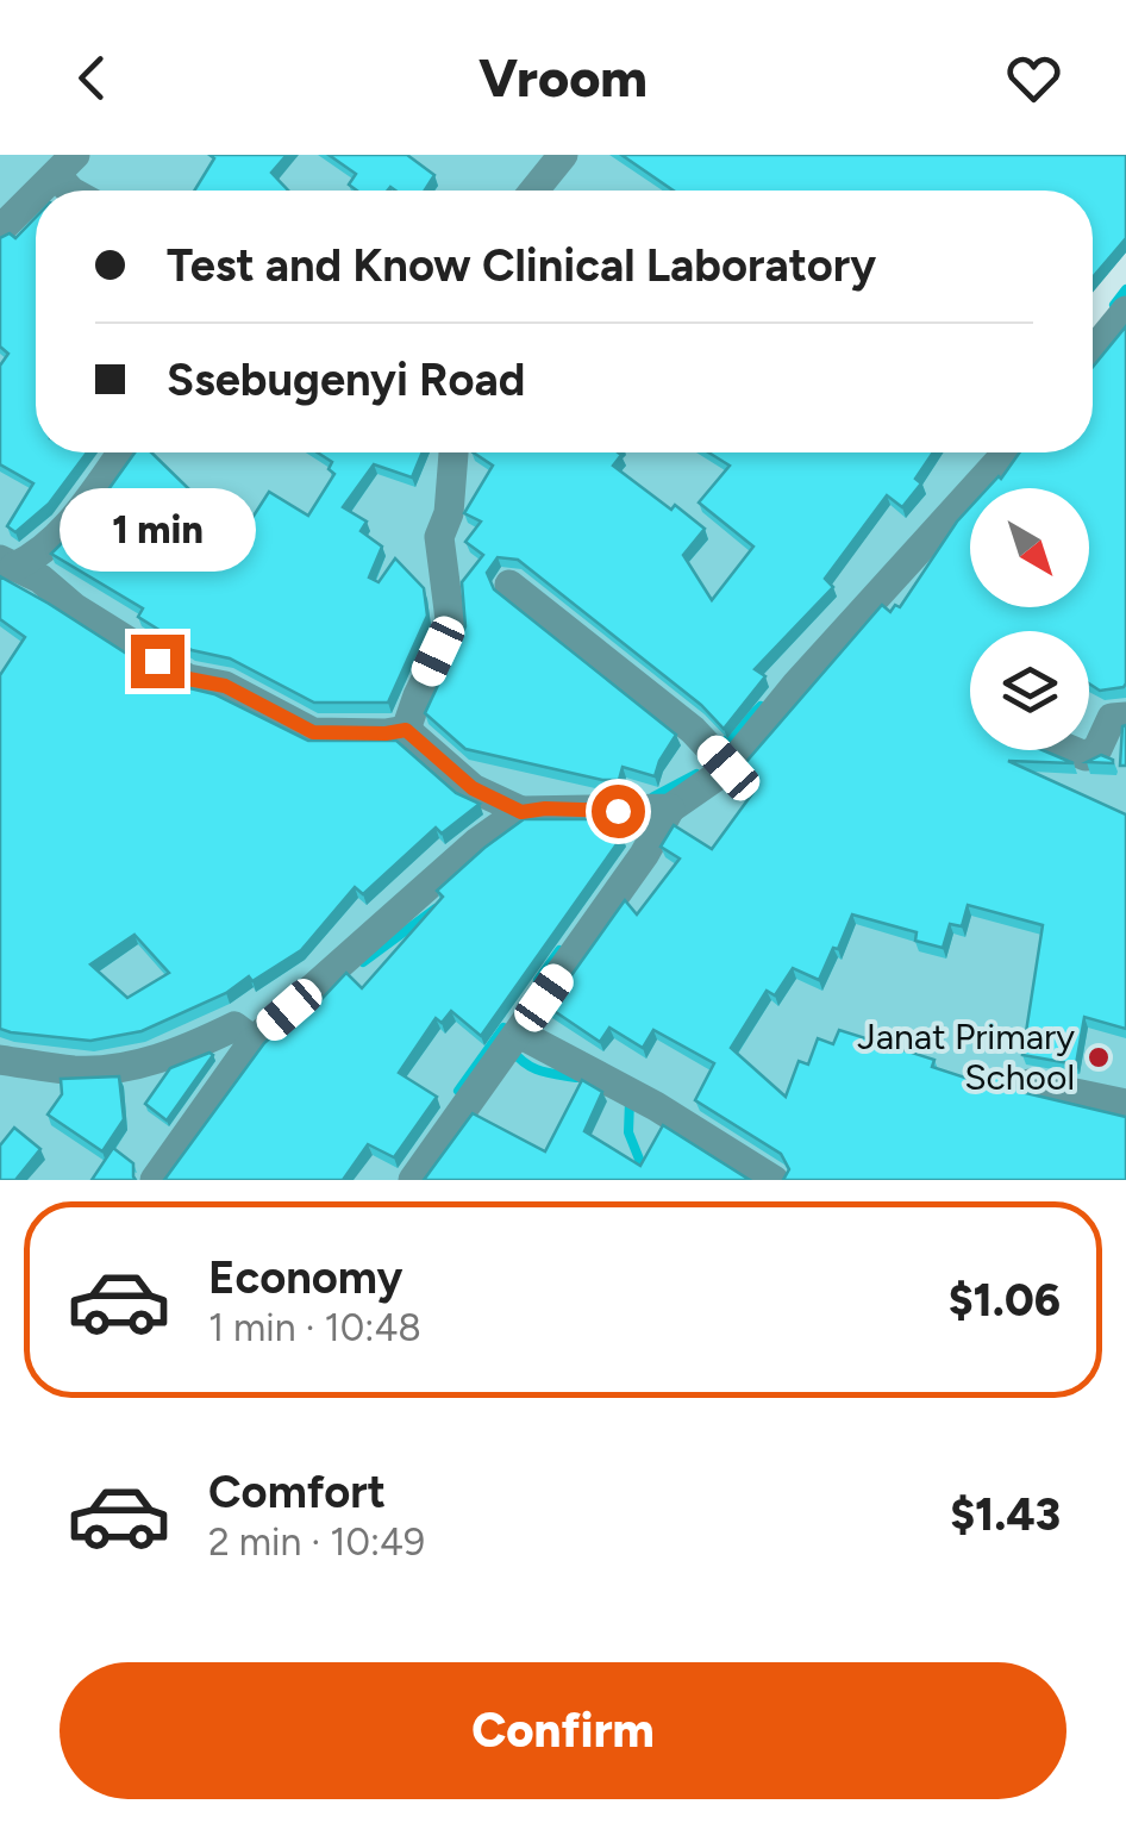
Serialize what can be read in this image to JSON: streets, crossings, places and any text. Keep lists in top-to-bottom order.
{
  "places": ["Janat Primary School"],
  "north": "bottom right",
  "page": {
    "header": "Vroom",
    "banner": ["Test and Know Clinical Laboratory", "Ssebugenyi Road"],
    "bubble": "1 min",
    "list": [
      {
        "name": "Economy",
        "note": "1 min · 10:48",
        "value": "$1.06"
      },
      {
        "name": "Comfort",
        "note": "2 min · 10:49",
        "value": "$1.43"
      }
    ],
    "buttons": "Confirm"
  }
}
